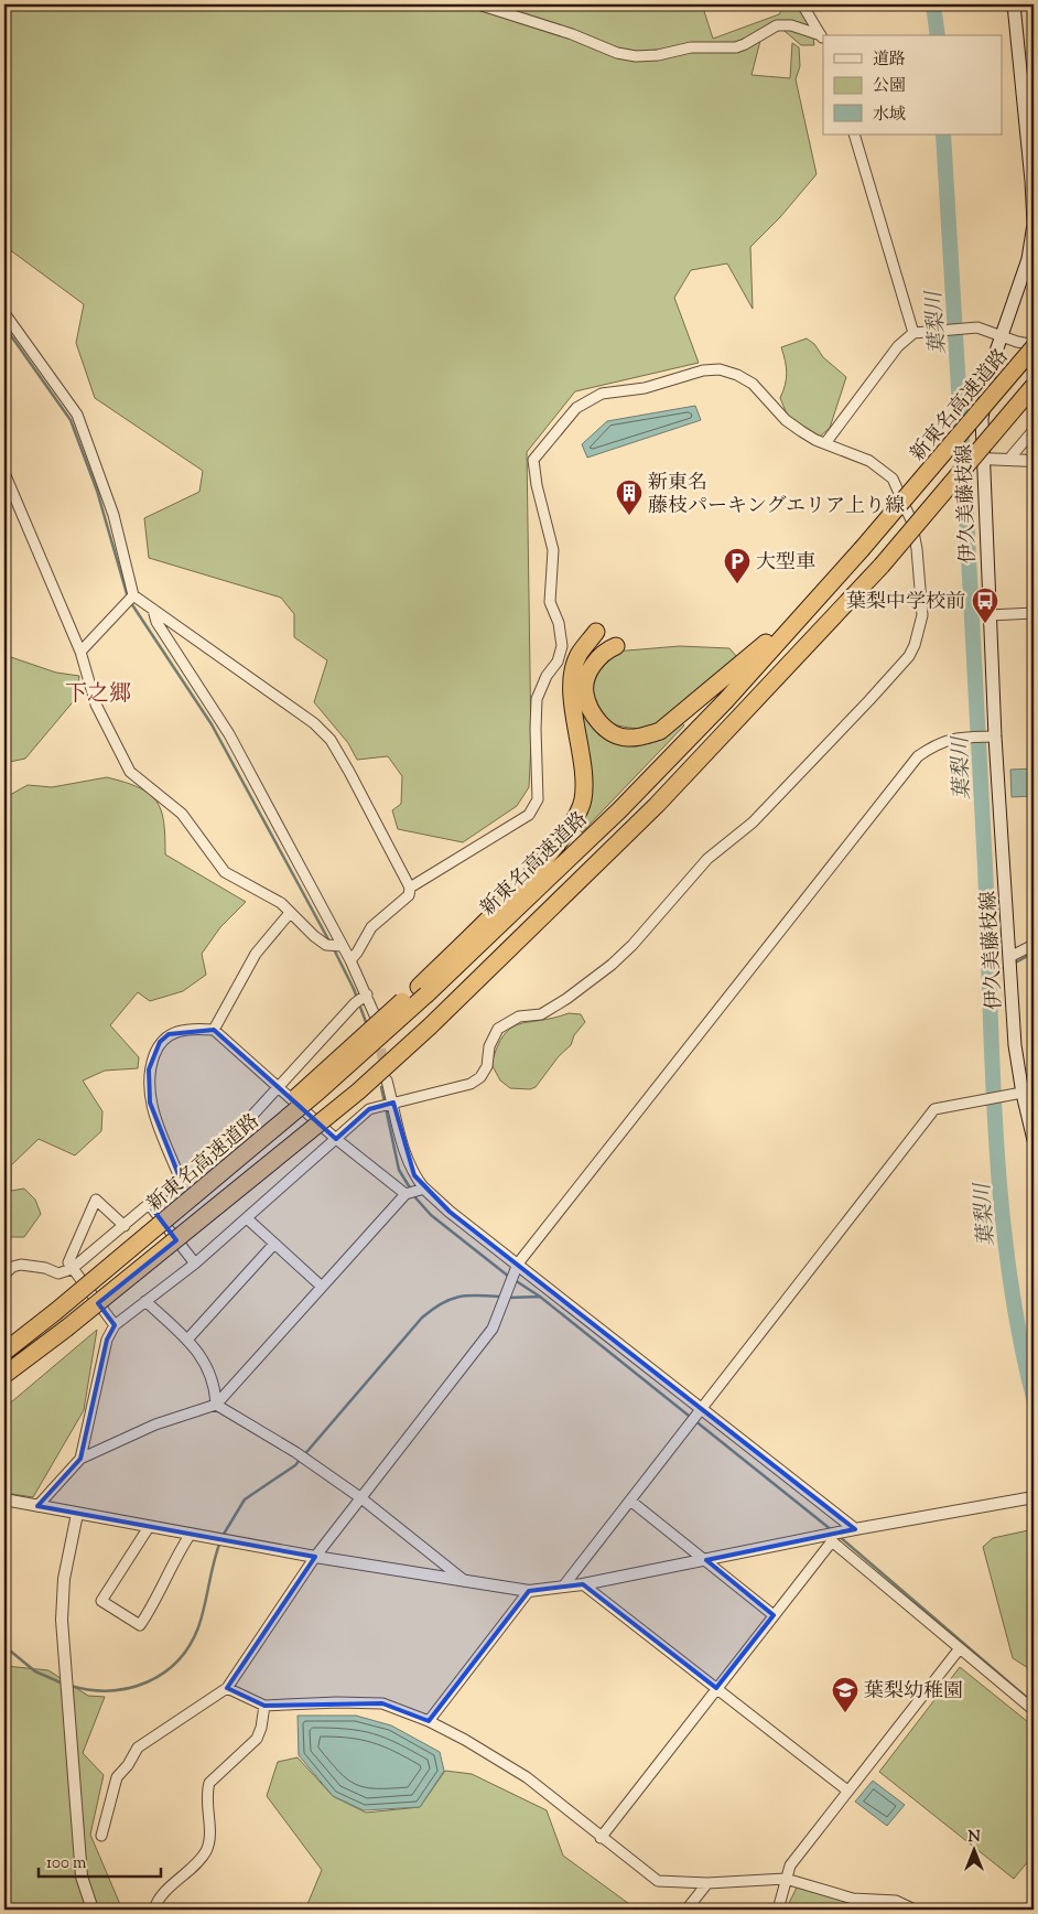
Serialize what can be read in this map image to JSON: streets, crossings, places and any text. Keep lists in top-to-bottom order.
{
  "streets": {
    "highway": ["新東名高速道路"],
    "main road": ["伊久美藤枝線"]
  },
  "districts": ["下之郷"],
  "water": ["葉梨川"],
  "places": {
    "building": ["新東名 藤枝パーキングエリア上り線"],
    "parking": ["大型車"],
    "bus stop": ["葉梨中学校前"],
    "school or university": ["葉梨幼稚園"]
  },
  "legend": ["道路", "公園", "水域"],
  "scale_bar": "100 m",
  "north": "top"
}
